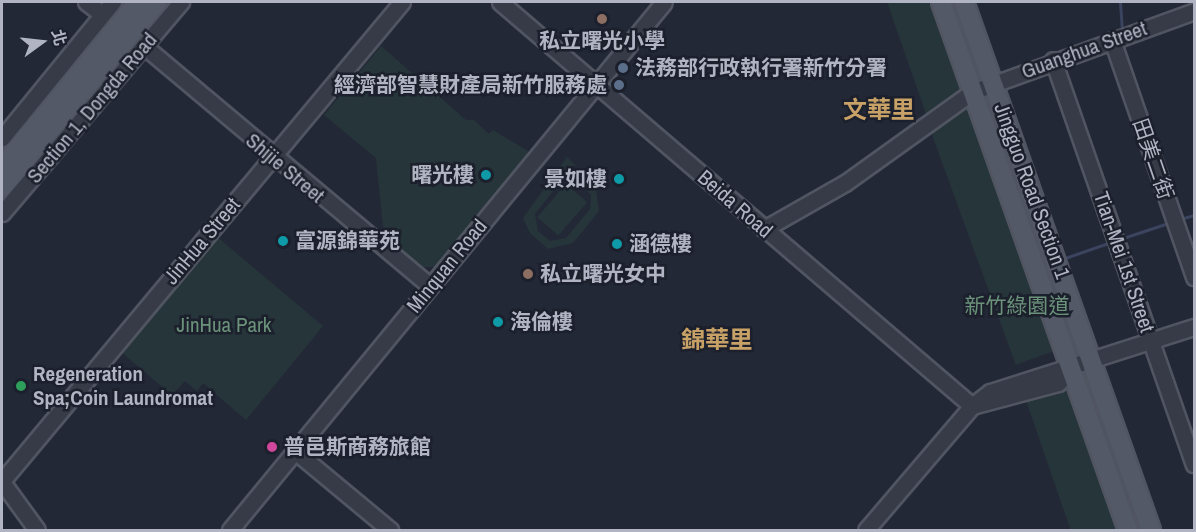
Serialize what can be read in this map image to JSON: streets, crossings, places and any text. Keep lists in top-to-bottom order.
{
  "streets": {
    "main road": ["Jingguo Road Section 1"],
    "street": [
      "Guanghua Street",
      "Section 1, Dongda Road",
      "田美二街",
      "Shijie Street",
      "Beida Road",
      "JinHua Street",
      "Tian-Mei 1st Street",
      "Minquan Road"
    ]
  },
  "crossings": [
    ["Guanghua Street", "田美二街"],
    ["Guanghua Street", "Jingguo Road Section 1"],
    ["Guanghua Street", "Beida Road"],
    ["Guanghua Street", "Tian-Mei 1st Street"],
    ["Section 1, Dongda Road", "Shijie Street"],
    ["Shijie Street", "JinHua Street"],
    ["Shijie Street", "Minquan Road"],
    ["Beida Road", "Minquan Road"]
  ],
  "districts": ["文華里", "錦華里"],
  "parks": ["新竹綠園道", "JinHua Park"],
  "places": [
    "私立曙光小學",
    "法務部行政執行署新竹分署",
    "經濟部智慧財產局新竹服務處",
    "曙光樓",
    "景如樓",
    "富源錦華苑",
    "涵德樓",
    "私立曙光女中",
    "海倫樓",
    "Regeneration Spa;Coin Laundromat",
    "普邑斯商務旅館"
  ],
  "north": "right"
}
